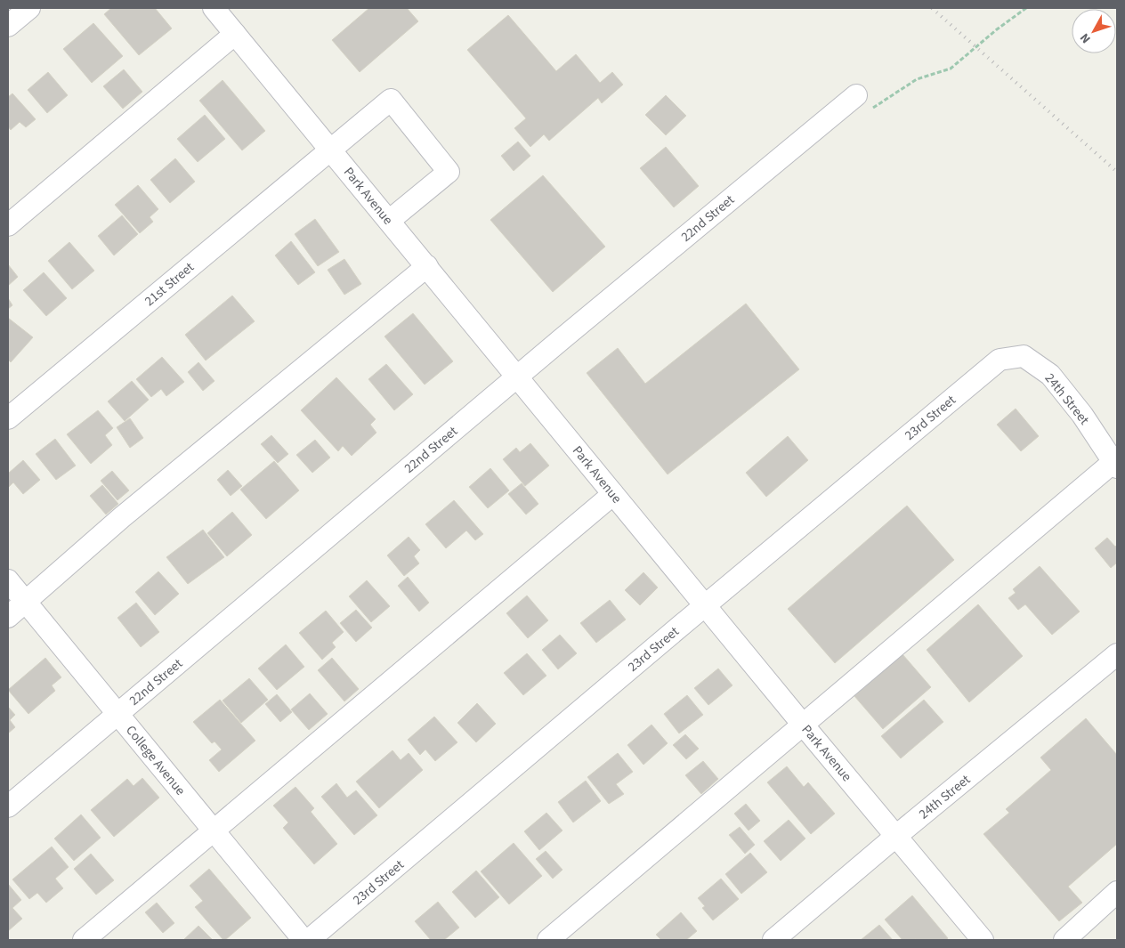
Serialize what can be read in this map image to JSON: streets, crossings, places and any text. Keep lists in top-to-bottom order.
{
  "streets": {
    "street": [
      "Park Avenue",
      "22nd Street",
      "21st Street",
      "24th Street",
      "23rd Street",
      "College Avenue"
    ]
  },
  "crossings": [
    ["Park Avenue", "22nd Street"],
    ["Park Avenue", "21st Street"],
    ["Park Avenue", "24th Street"],
    ["Park Avenue", "23rd Street"],
    ["22nd Street", "College Avenue"],
    ["24th Street", "23rd Street"]
  ],
  "north": "bottom left"
}
